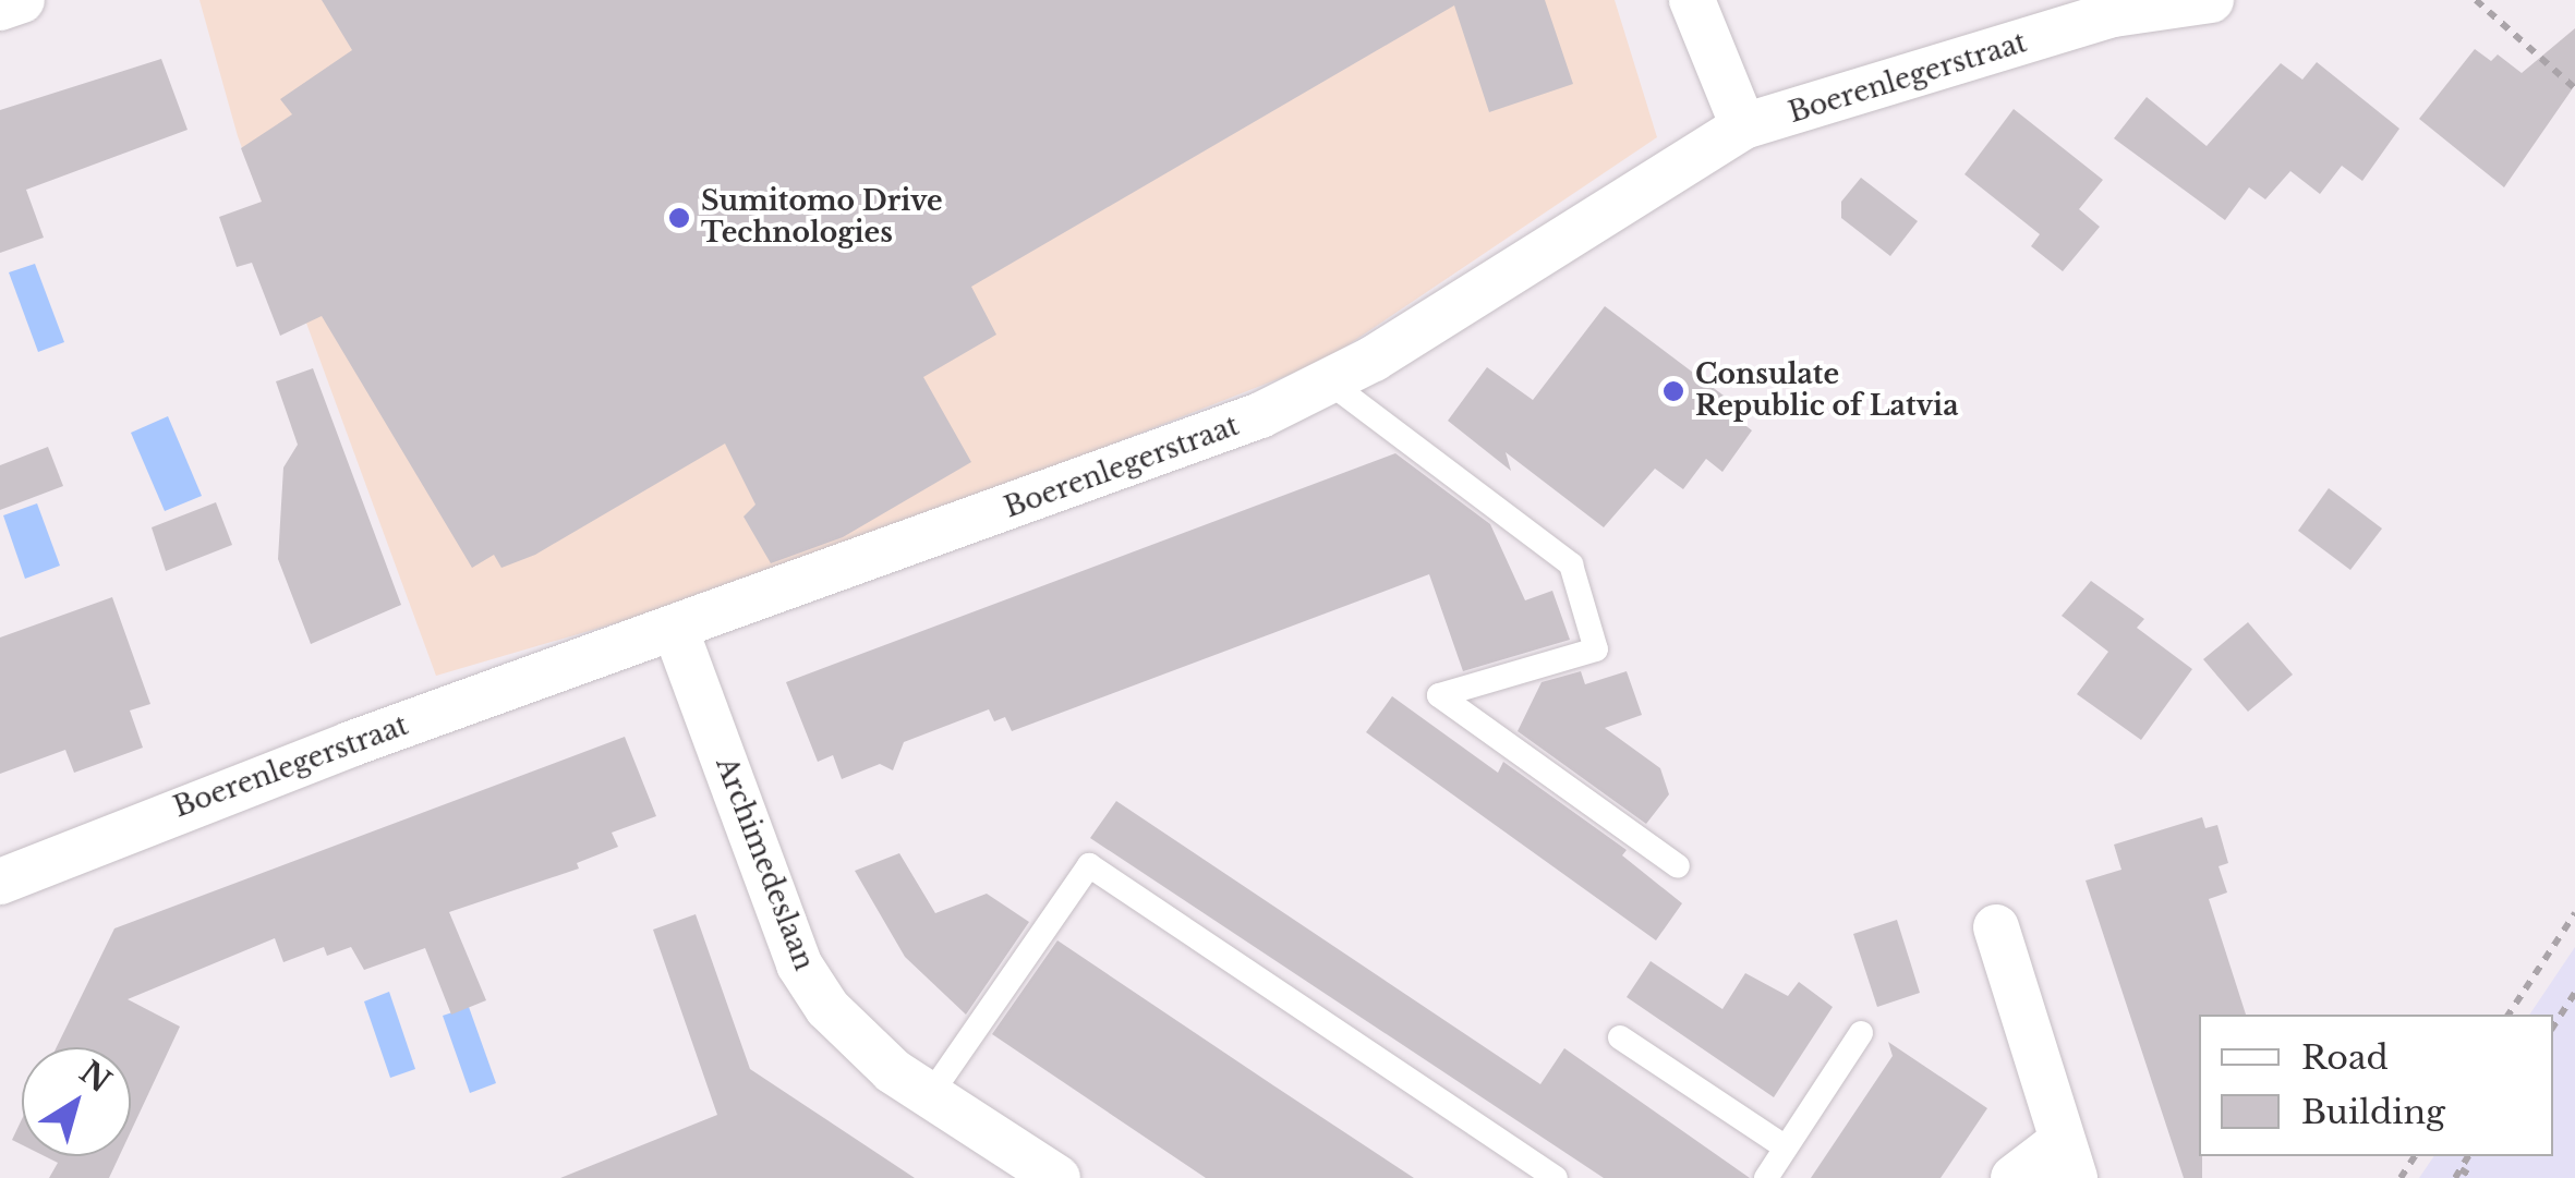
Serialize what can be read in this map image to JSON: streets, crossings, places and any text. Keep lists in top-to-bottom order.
{
  "streets": {
    "street": ["Boerenlegerstraat", "Archimedeslaan"]
  },
  "crossings": [
    ["Boerenlegerstraat", "Archimedeslaan"]
  ],
  "places": ["Sumitomo Drive Technologies", "Consulate Republic of Latvia"],
  "legend": ["Road", "Building"],
  "north": "top right"
}
